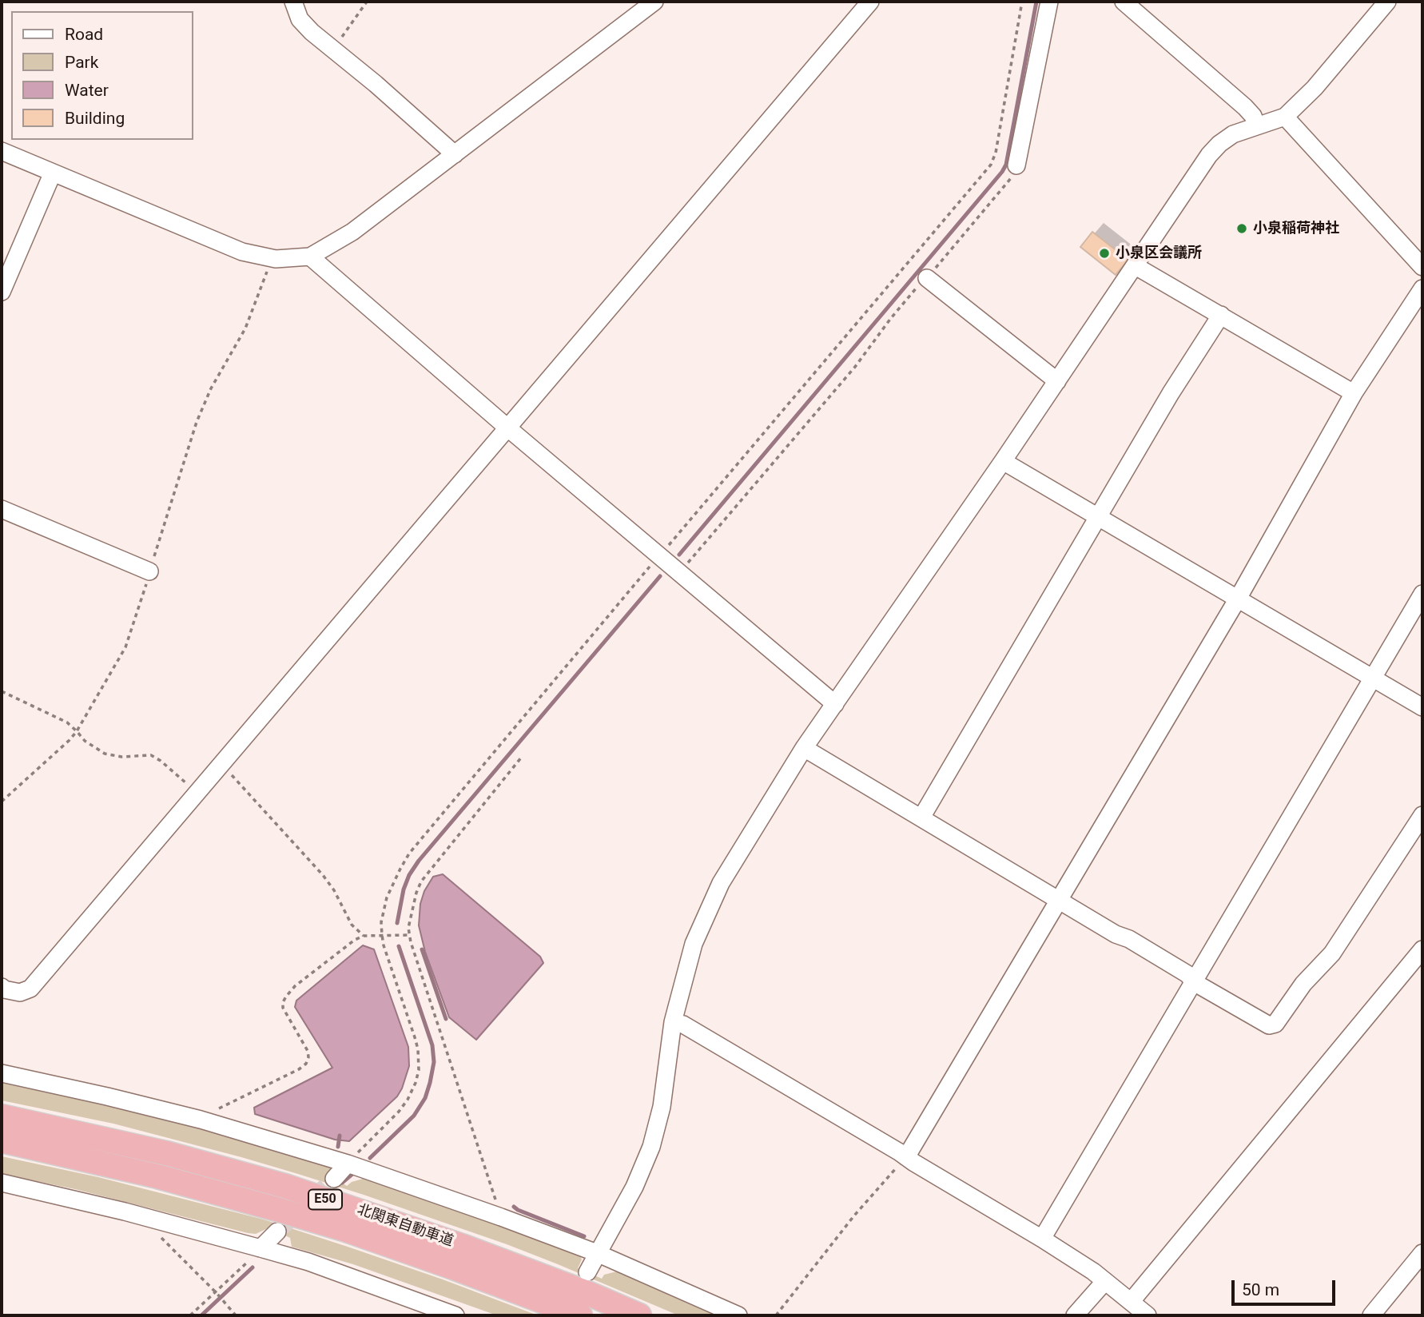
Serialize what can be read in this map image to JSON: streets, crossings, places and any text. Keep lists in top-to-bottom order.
{
  "streets": {
    "highway": ["E50", "北関東自動車道"]
  },
  "places": ["小泉稲荷神社", "小泉区会議所"],
  "legend": [
    "Road",
    "Park",
    "Water",
    "Building"
  ],
  "scale_bar": "50 m"
}
